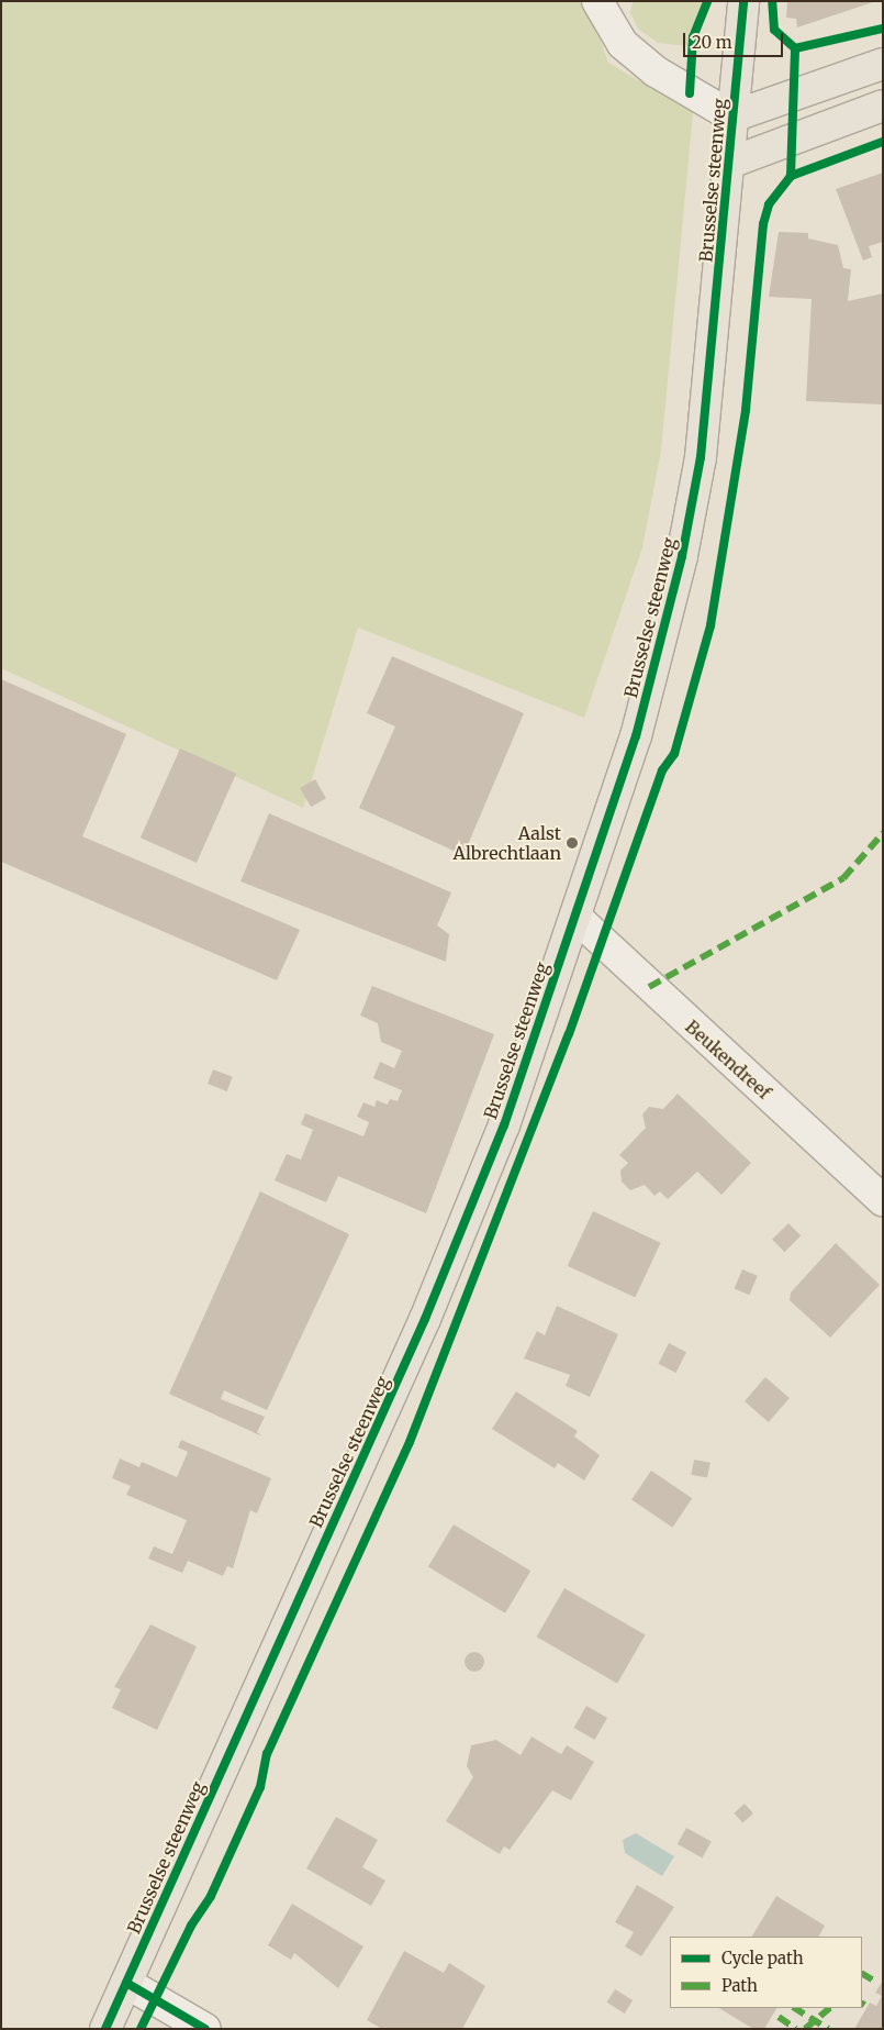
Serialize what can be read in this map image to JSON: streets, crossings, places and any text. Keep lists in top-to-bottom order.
{
  "streets": {
    "main road": ["Brusselse steenweg"],
    "street": ["Beukendreef"]
  },
  "crossings": [
    ["Brusselse steenweg", "Beukendreef"]
  ],
  "places": ["Aalst Albrechtlaan"],
  "legend": ["Cycle path", "Path"],
  "scale_bar": "20 m"
}
